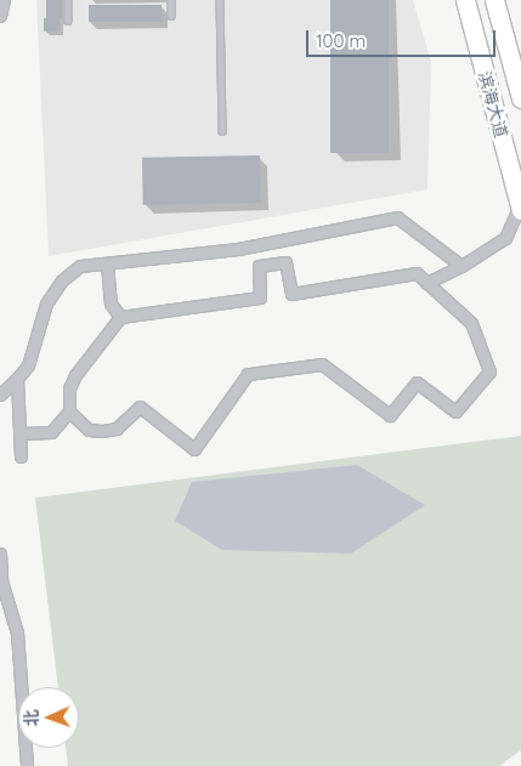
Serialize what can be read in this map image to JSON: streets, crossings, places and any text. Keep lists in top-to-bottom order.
{
  "streets": {
    "highway": ["滨海大道"]
  },
  "scale_bar": "100 m",
  "north": "left"
}
